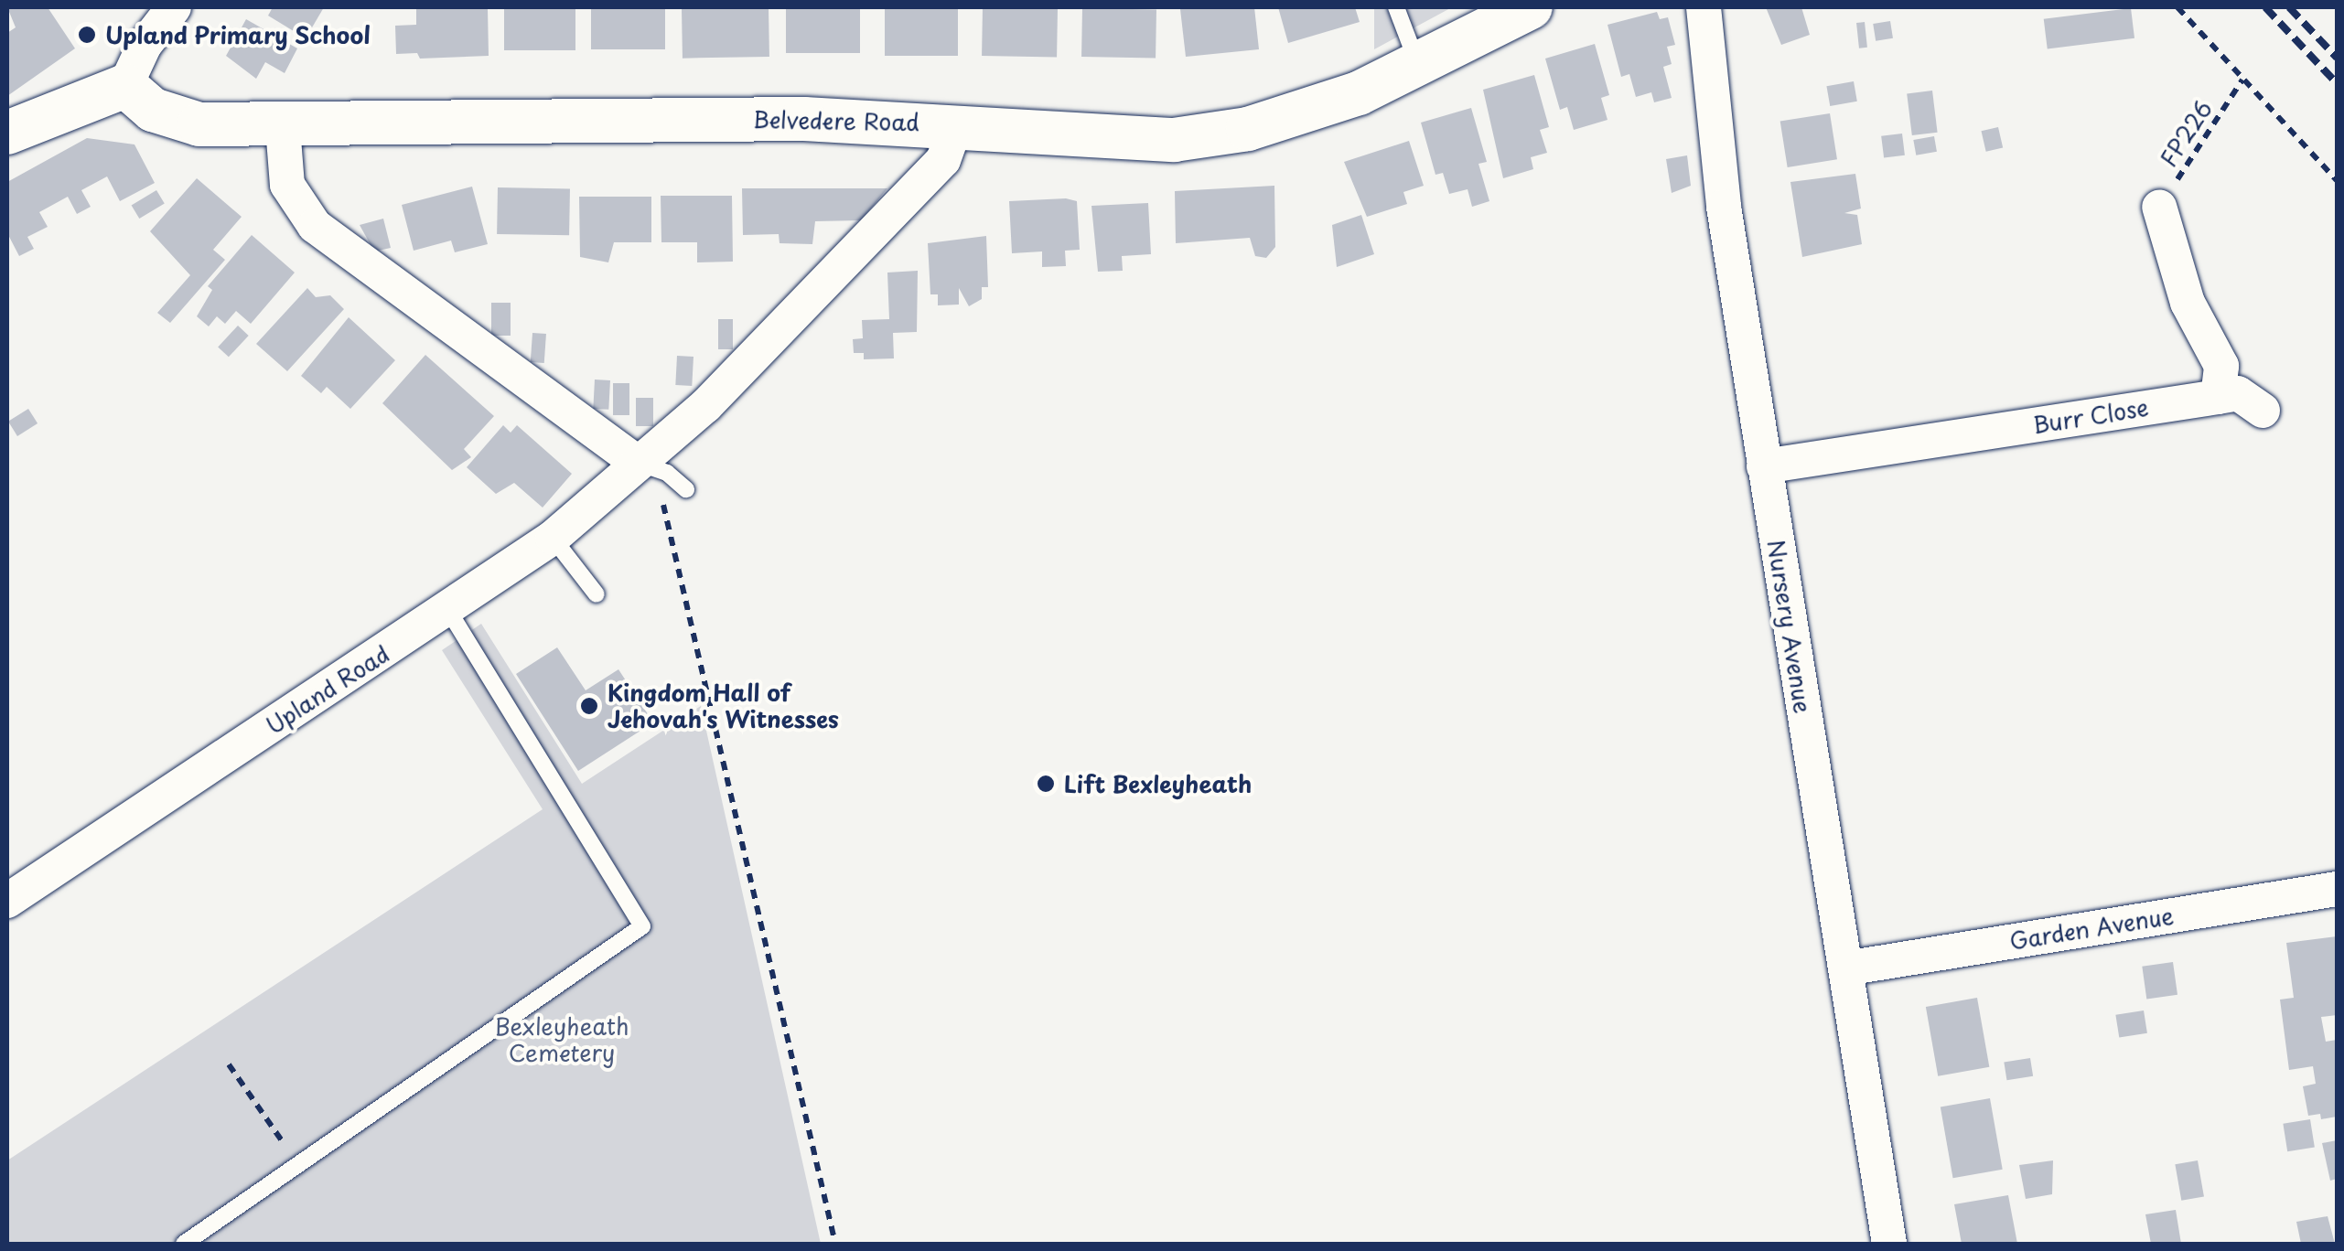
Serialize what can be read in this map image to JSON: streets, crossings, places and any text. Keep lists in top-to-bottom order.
{
  "streets": {
    "street": [
      "Belvedere Road",
      "Burr Close",
      "Nursery Avenue",
      "Upland Road",
      "Garden Avenue"
    ],
    "path": ["FP226"]
  },
  "crossings": [
    ["Belvedere Road", "Upland Road"],
    ["Burr Close", "Nursery Avenue"],
    ["Nursery Avenue", "Garden Avenue"]
  ],
  "parks": ["Bexleyheath Cemetery"],
  "places": ["Upland Primary School", "Kingdom Hall of Jehovah's Witnesses", "Lift Bexleyheath"]
}
